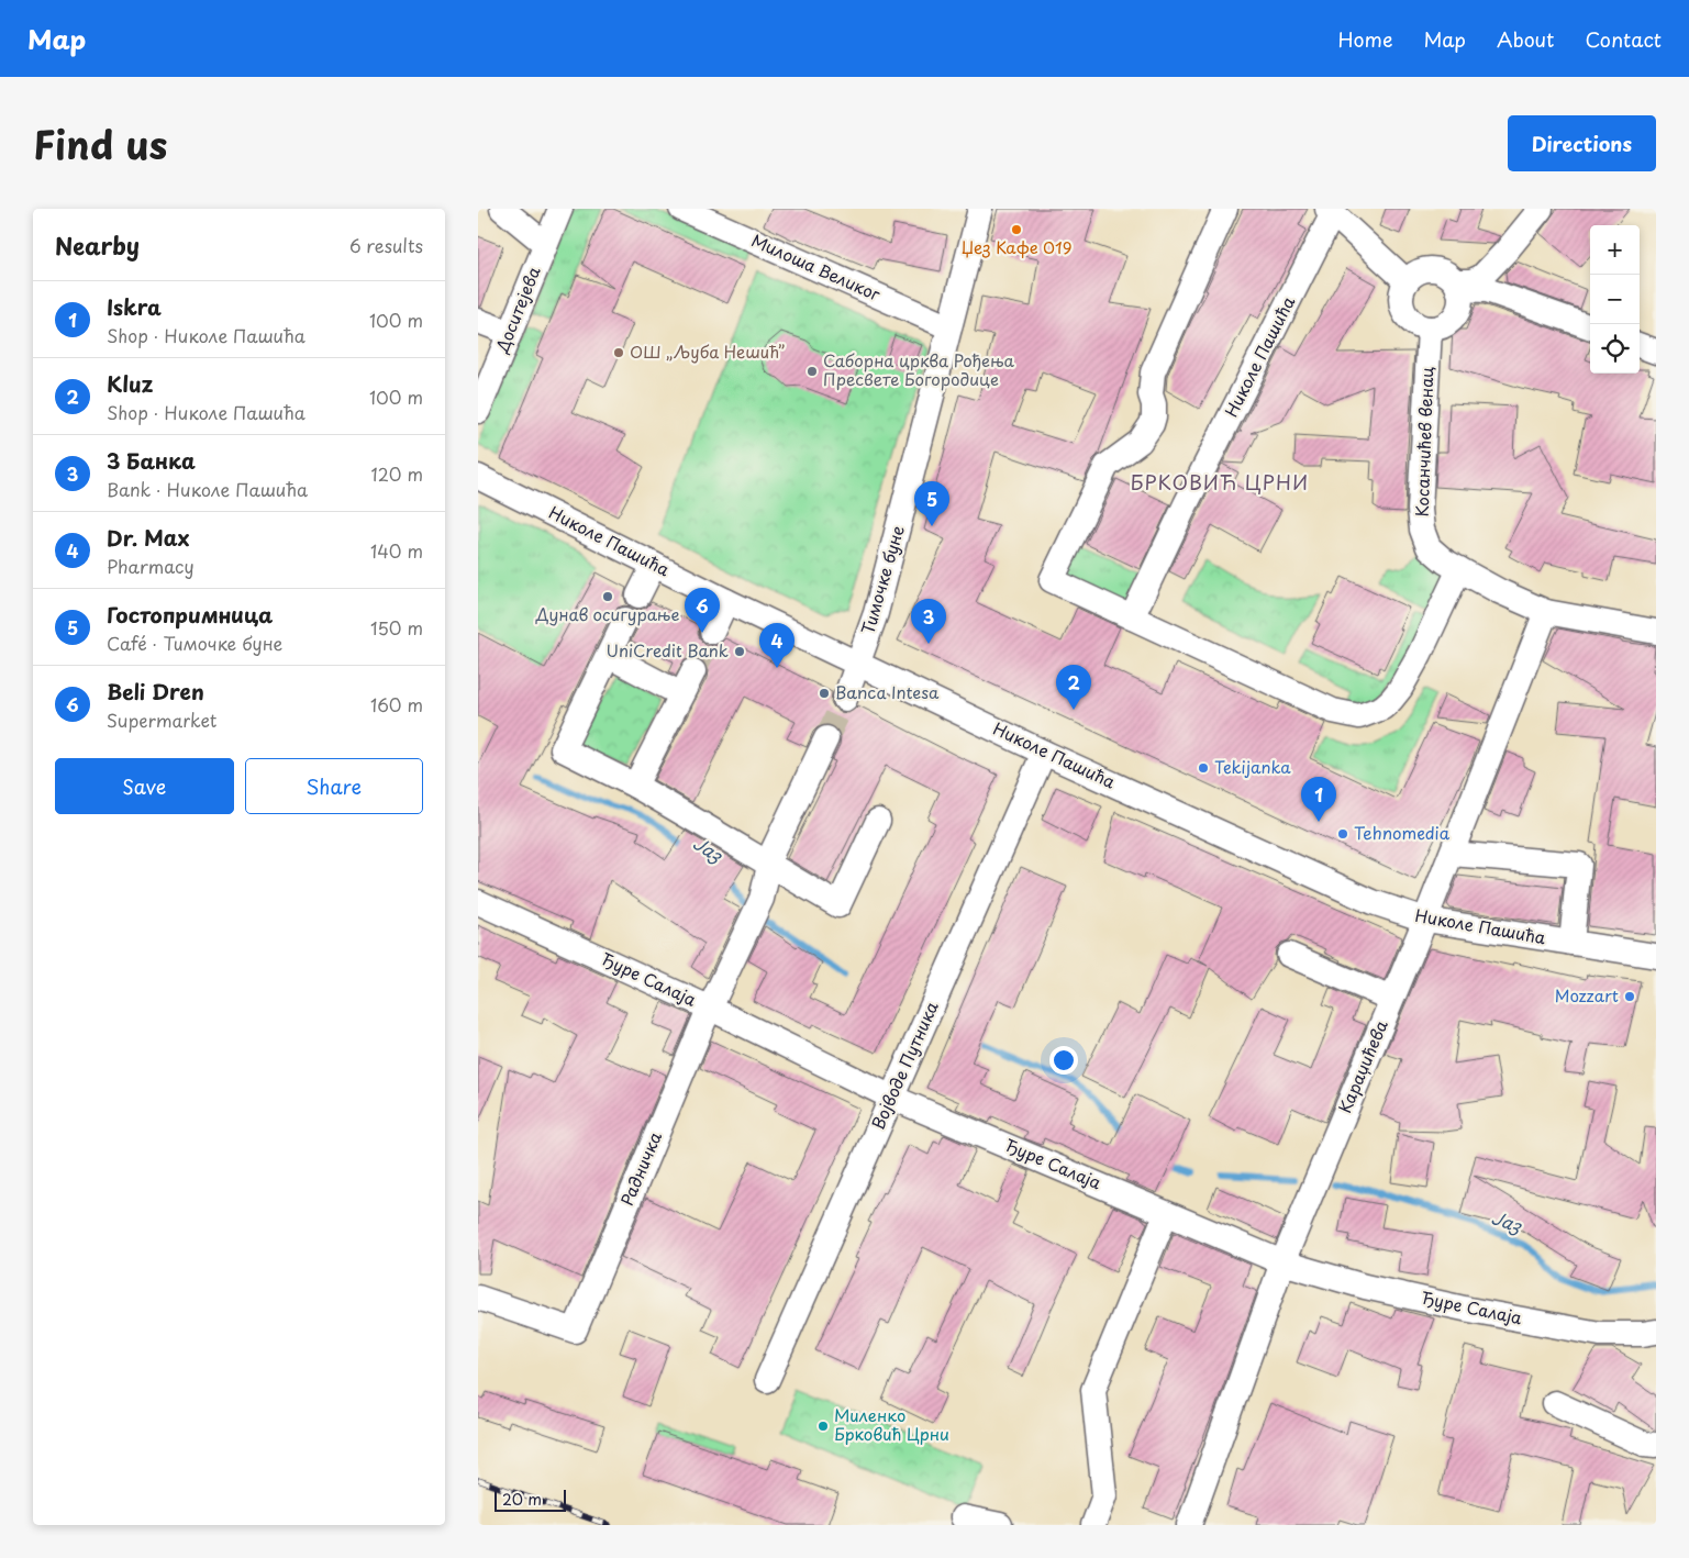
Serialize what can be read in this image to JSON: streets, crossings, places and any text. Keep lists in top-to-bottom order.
{
  "streets": {
    "street": [
      "Милоша Великог",
      "Доситејева",
      "Николе Пашића",
      "Косанчићев венац",
      "Тимочке буне",
      "Ђуре Салаја",
      "Војводе Путника",
      "Караџићева",
      "Радничка"
    ]
  },
  "crossings": [
    ["Милоша Великог", "Тимочке буне"],
    ["Николе Пашића", "Тимочке буне"],
    ["Николе Пашића", "Војводе Путника"],
    ["Николе Пашића", "Караџићева"],
    ["Ђуре Салаја", "Војводе Путника"],
    ["Ђуре Салаја", "Караџићева"],
    ["Ђуре Салаја", "Радничка"]
  ],
  "districts": ["БРКОВИЋ ЦРНИ"],
  "water": ["Јаз"],
  "places": [
    "Џез Кафе 019",
    "ОШ „Љуба Нешић”",
    "Саборна црква Рођења Пресвете Богородице",
    "Дунав осигурање",
    "UniCredit Bank",
    "Banca Intesa",
    "Tekijanka",
    "Tehnomedia",
    "Mozzart",
    "Миленко Брковић Црни"
  ],
  "scale_bar": "20 m",
  "page": {
    "header": "Map",
    "nav": [
      "Home",
      "Map",
      "About",
      "Contact"
    ],
    "title": "Find us",
    "buttons": [
      "Directions",
      ["Save", "Share"]
    ],
    "heading": ["Nearby", "6 results"],
    "map_buttons": ["+", "−"],
    "list": [
      {
        "mark": "1",
        "name": "Iskra",
        "note": "Shop · Николе Пашића",
        "value": "100 m"
      },
      {
        "mark": "2",
        "name": "Kluz",
        "note": "Shop · Николе Пашића",
        "value": "100 m"
      },
      {
        "mark": "3",
        "name": "3 Банка",
        "note": "Bank · Николе Пашића",
        "value": "120 m"
      },
      {
        "mark": "4",
        "name": "Dr. Max",
        "note": "Pharmacy",
        "value": "140 m"
      },
      {
        "mark": "5",
        "name": "Гостопримница",
        "note": "Café · Тимочке буне",
        "value": "150 m"
      },
      {
        "mark": "6",
        "name": "Beli Dren",
        "note": "Supermarket",
        "value": "160 m"
      }
    ],
    "pins": [
      "5",
      "6",
      "3",
      "4",
      "2",
      "1"
    ],
    "scale": "20 m"
  }
}
